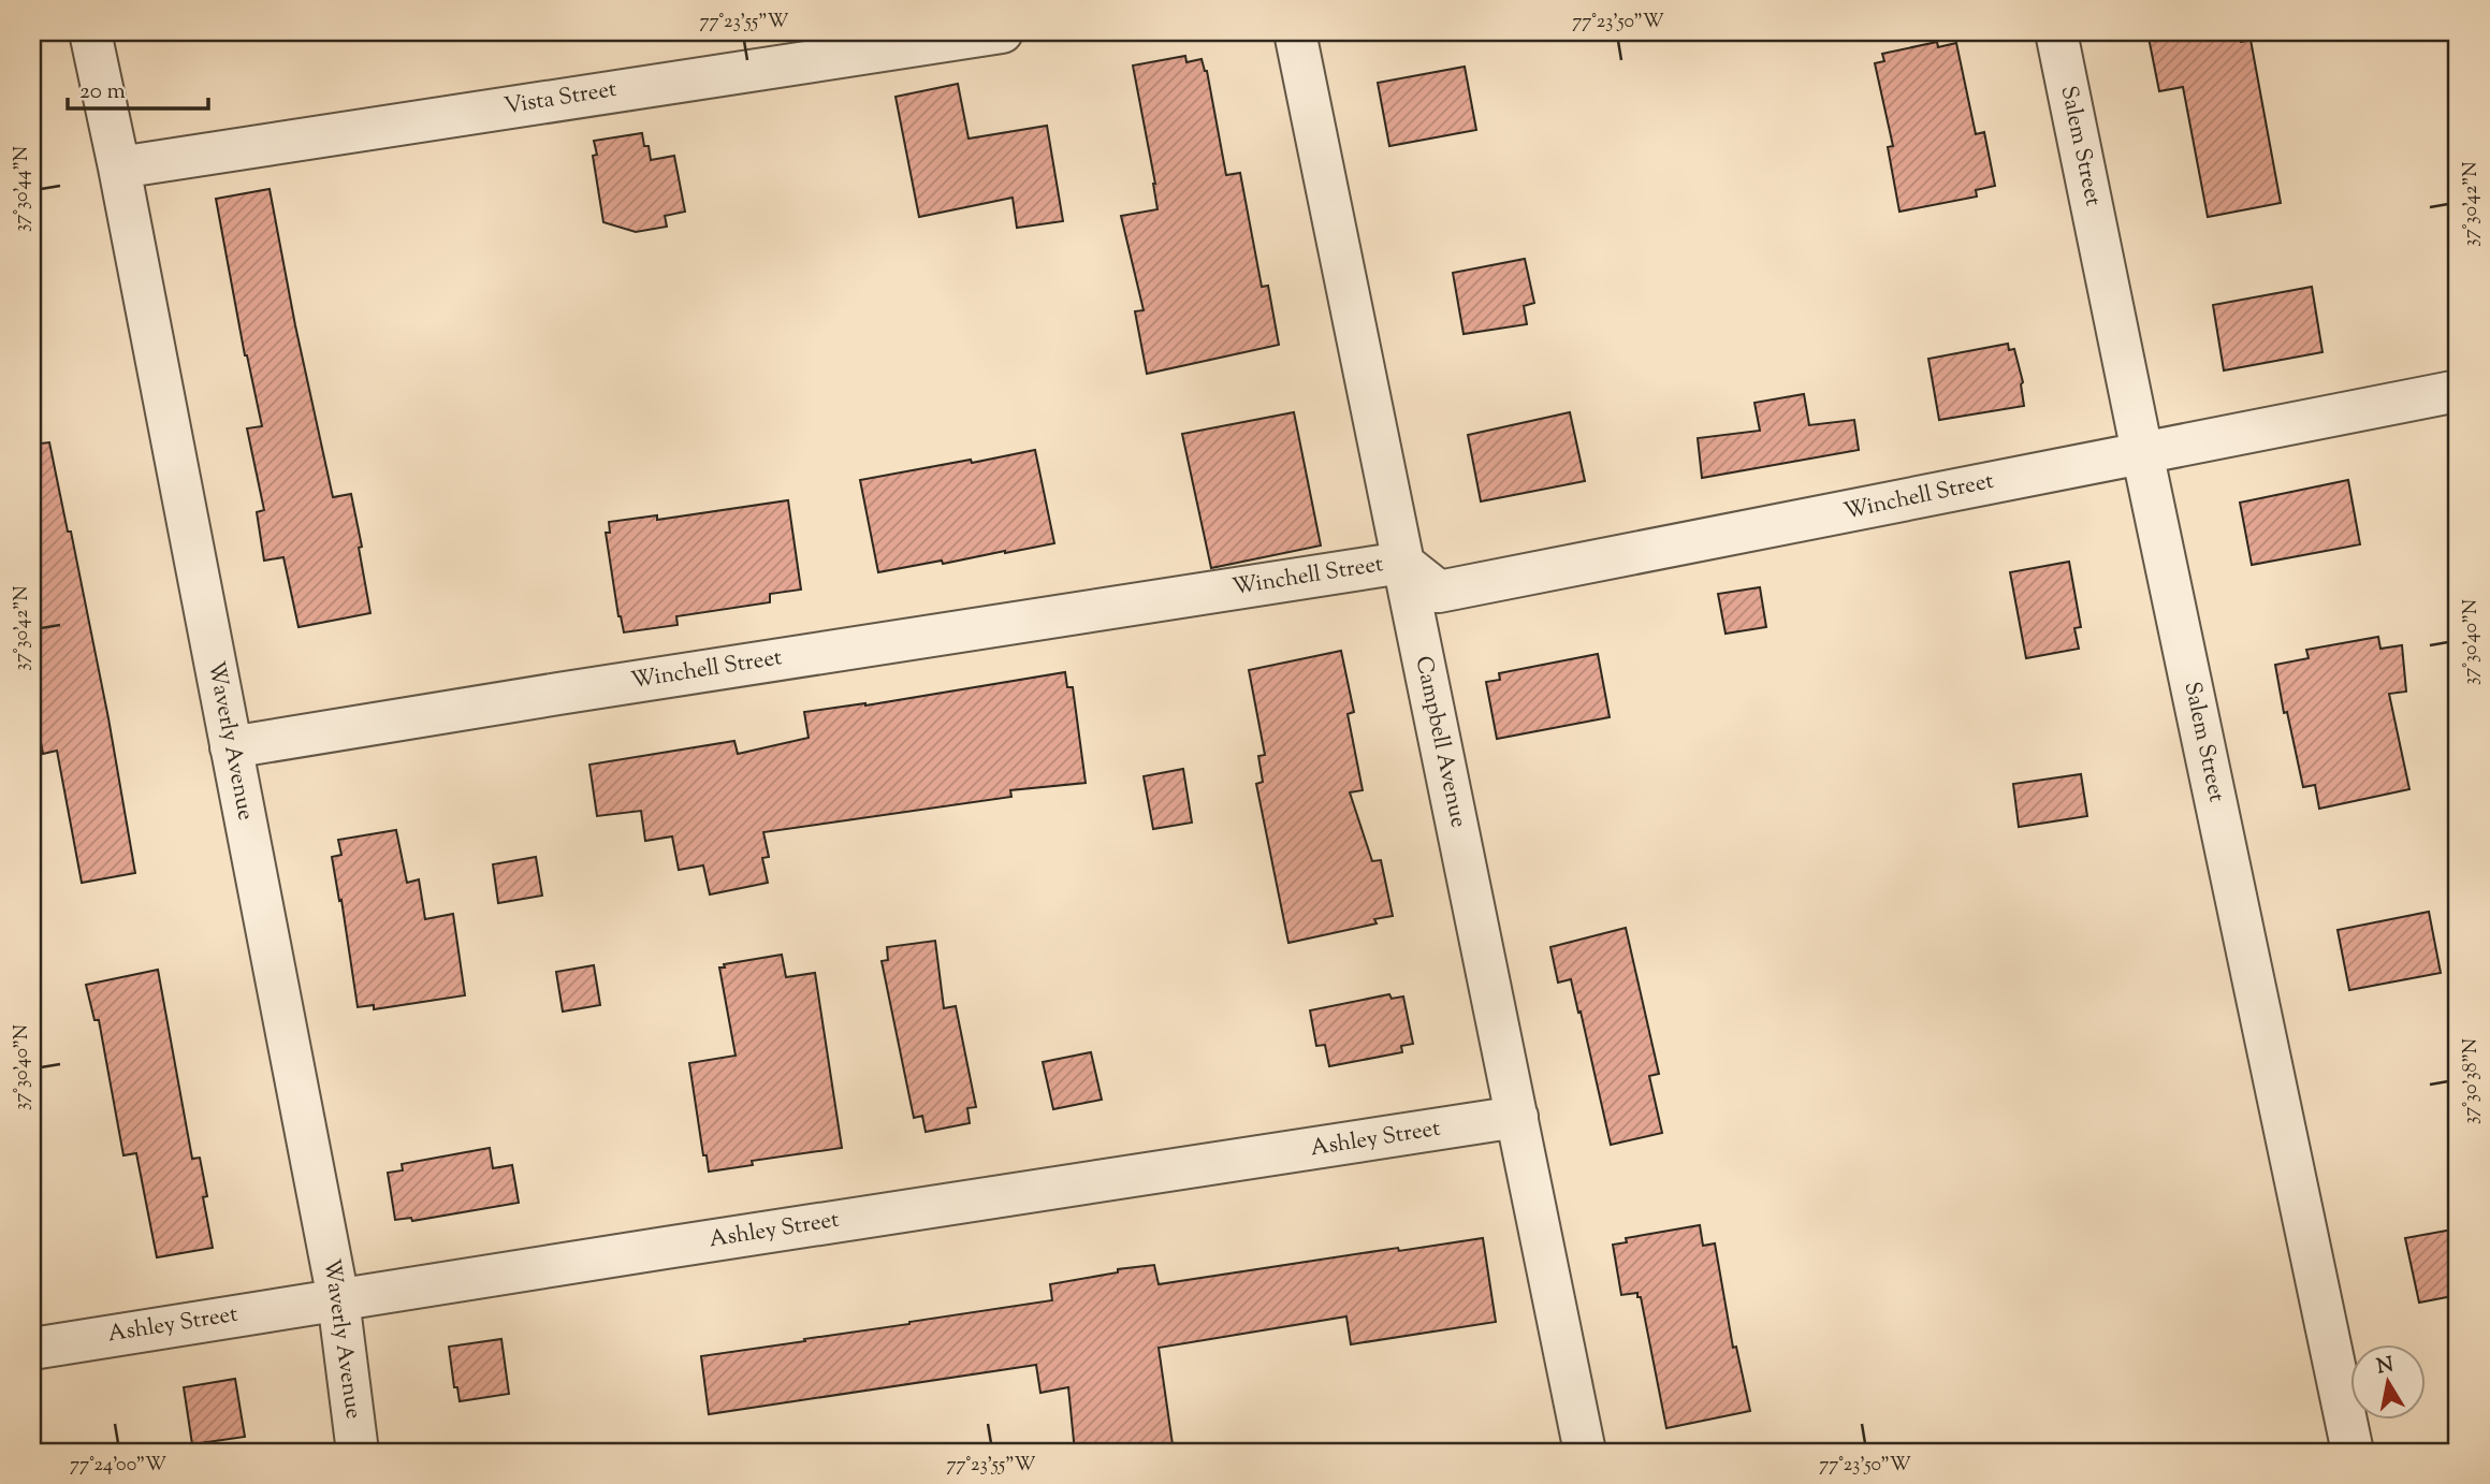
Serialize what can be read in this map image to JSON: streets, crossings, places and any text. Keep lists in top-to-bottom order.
{
  "streets": {
    "street": [
      "Vista Street",
      "Salem Street",
      "Winchell Street",
      "Waverly Avenue",
      "Campbell Avenue",
      "Ashley Street"
    ]
  },
  "crossings": [
    ["Vista Street", "Waverly Avenue"],
    ["Salem Street", "Winchell Street"],
    ["Winchell Street", "Waverly Avenue"],
    ["Winchell Street", "Campbell Avenue"],
    ["Waverly Avenue", "Ashley Street"],
    ["Campbell Avenue", "Ashley Street"]
  ],
  "scale_bar": "20 m",
  "north": "top",
  "coordinates": [
    "77°23'55\"W",
    "77°23'50\"W",
    "37°30'44\"N",
    "37°30'42\"N",
    "37°30'40\"N",
    "37°30'38\"N",
    "77°24'00\"W"
  ]
}
